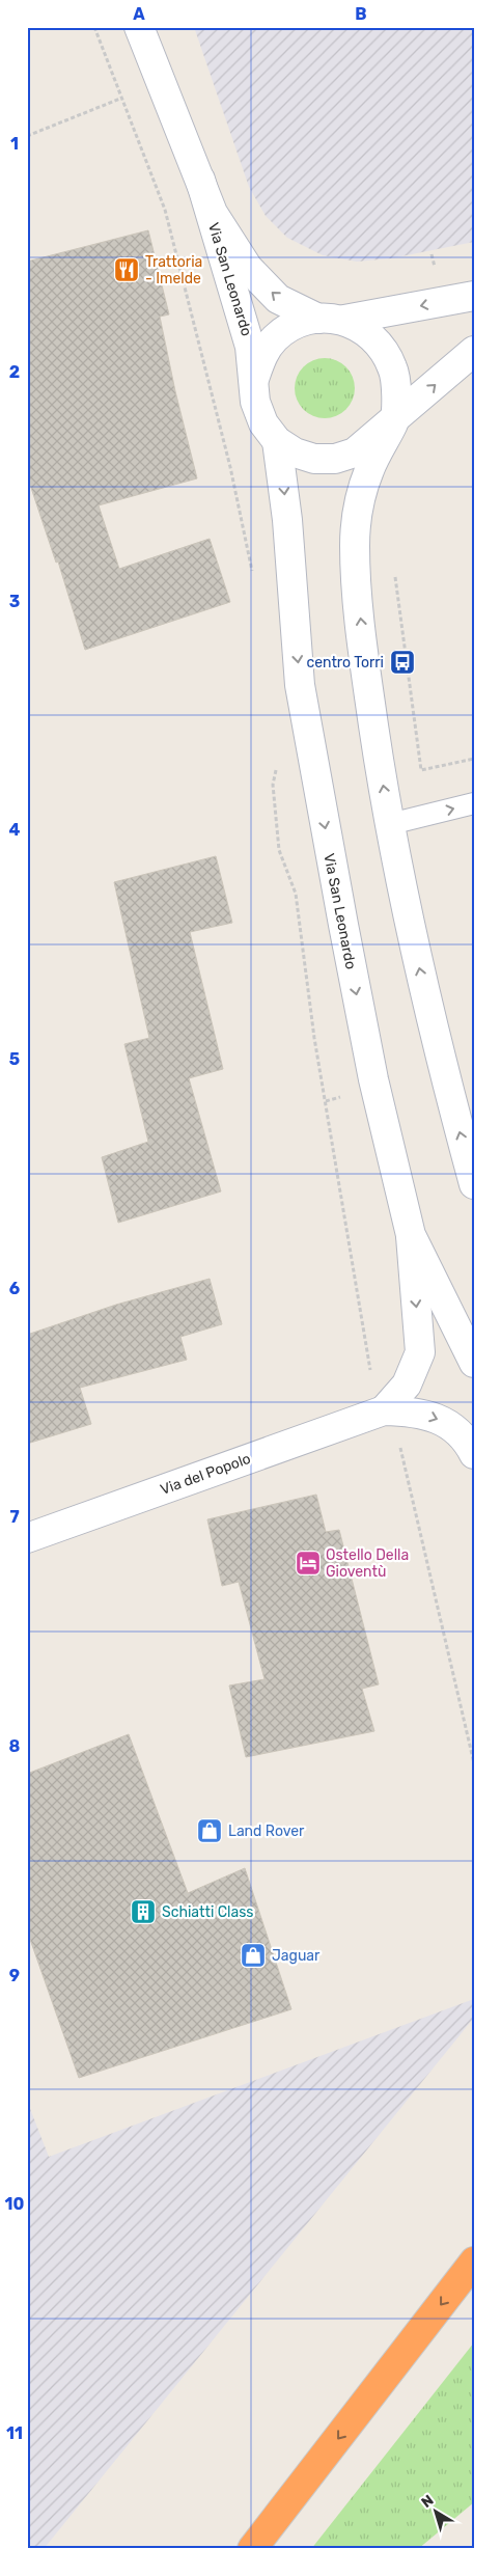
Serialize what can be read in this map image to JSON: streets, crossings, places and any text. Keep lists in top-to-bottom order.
{
  "streets": {
    "main road": ["Via San Leonardo", "Via del Popolo"]
  },
  "crossings": [
    ["Via San Leonardo", "Via del Popolo"]
  ],
  "places": {
    "restaurant": ["Trattoria - Imelde"],
    "bus stop": ["centro Torri"],
    "hotel": ["Ostello Della Gioventù"],
    "shop": ["Land Rover", "Jaguar"],
    "building": ["Schiatti Class"]
  },
  "north": "top left",
  "grid": {
    "columns": ["A", "B"],
    "rows": [
      "1",
      "2",
      "3",
      "4",
      "5",
      "6",
      "7",
      "8",
      "9",
      "10",
      "11"
    ]
  }
}
